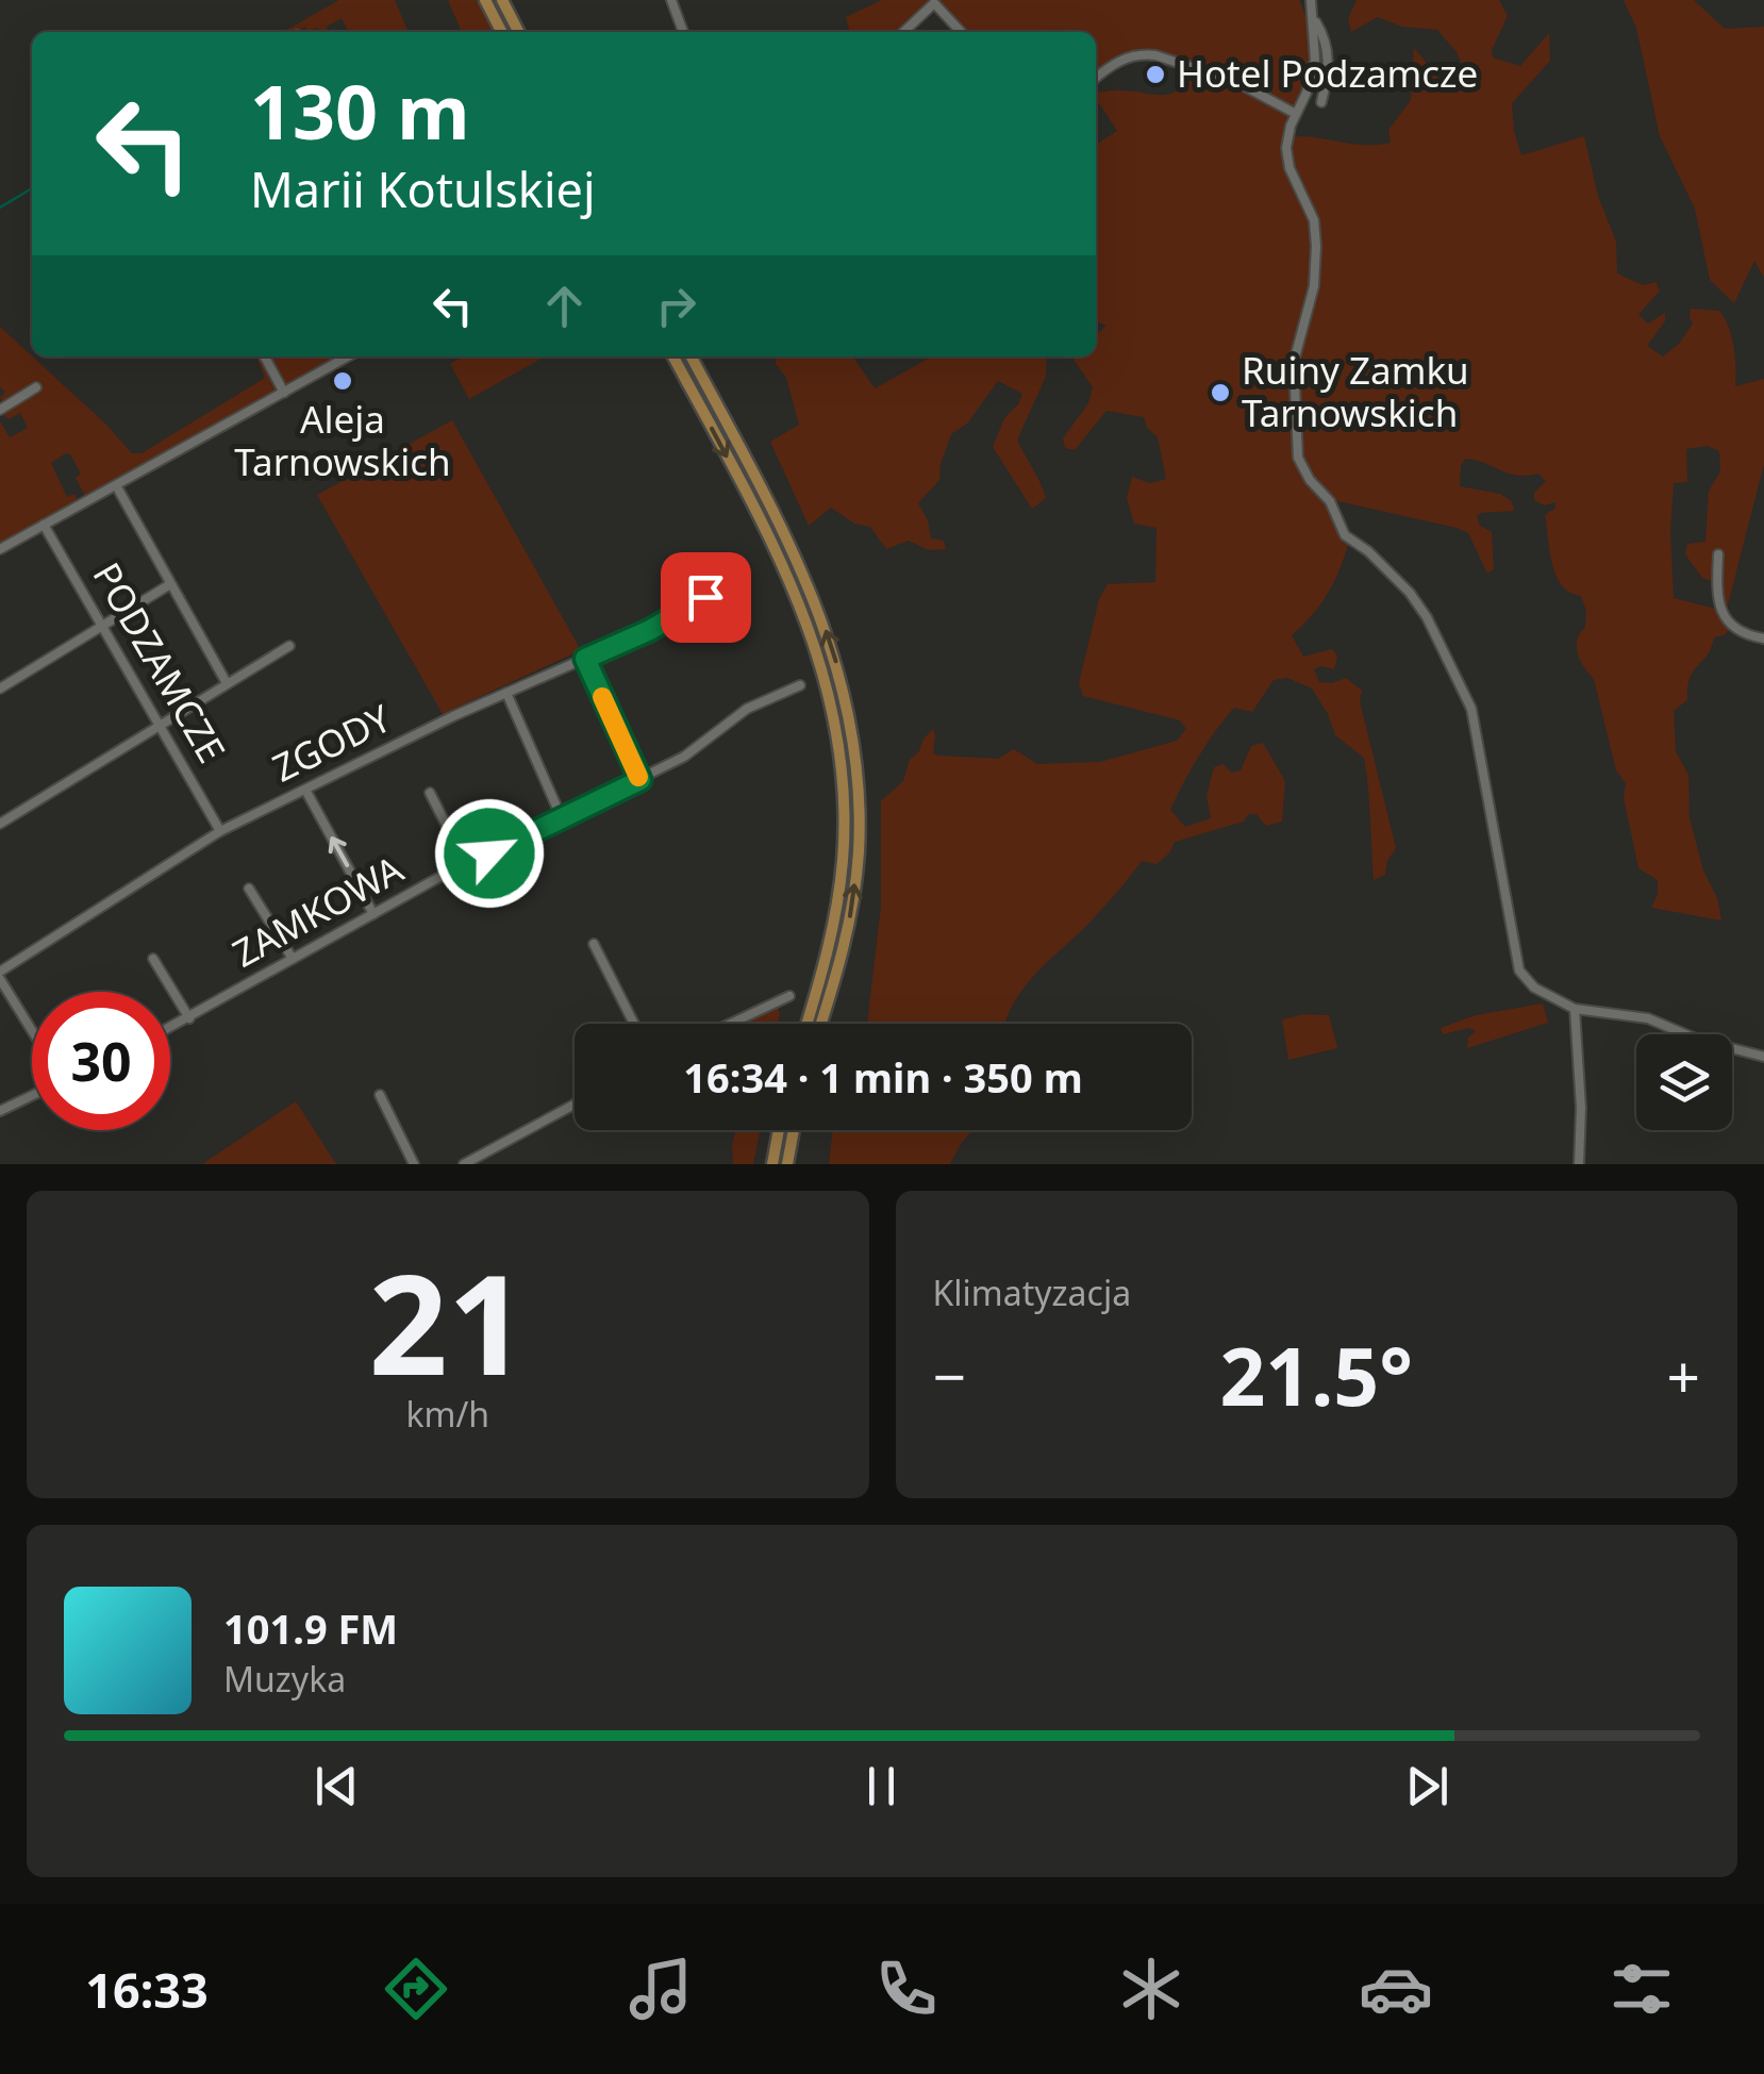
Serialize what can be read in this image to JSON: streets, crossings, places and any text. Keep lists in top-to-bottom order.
{
  "streets": {
    "street": ["PODZAMCZE", "ZGODY", "ZAMKOWA"]
  },
  "crossings": [
    ["PODZAMCZE", "ZGODY"]
  ],
  "places": ["Hotel Podzamcze", "Aleja Tarnowskich", "Ruiny Zamku Tarnowskich"],
  "page": {
    "turn": ["130 m", "Marii Kotulskiej"],
    "limit": "30",
    "trip": "16:34 · 1 min · 350 m",
    "tile": [
      ["21", "km/h"],
      "Klimatyzacja"
    ],
    "heat": ["−", "21.5°", "+"],
    "song": ["101.9 FM", "Muzyka"],
    "tabs": "16:33"
  }
}
